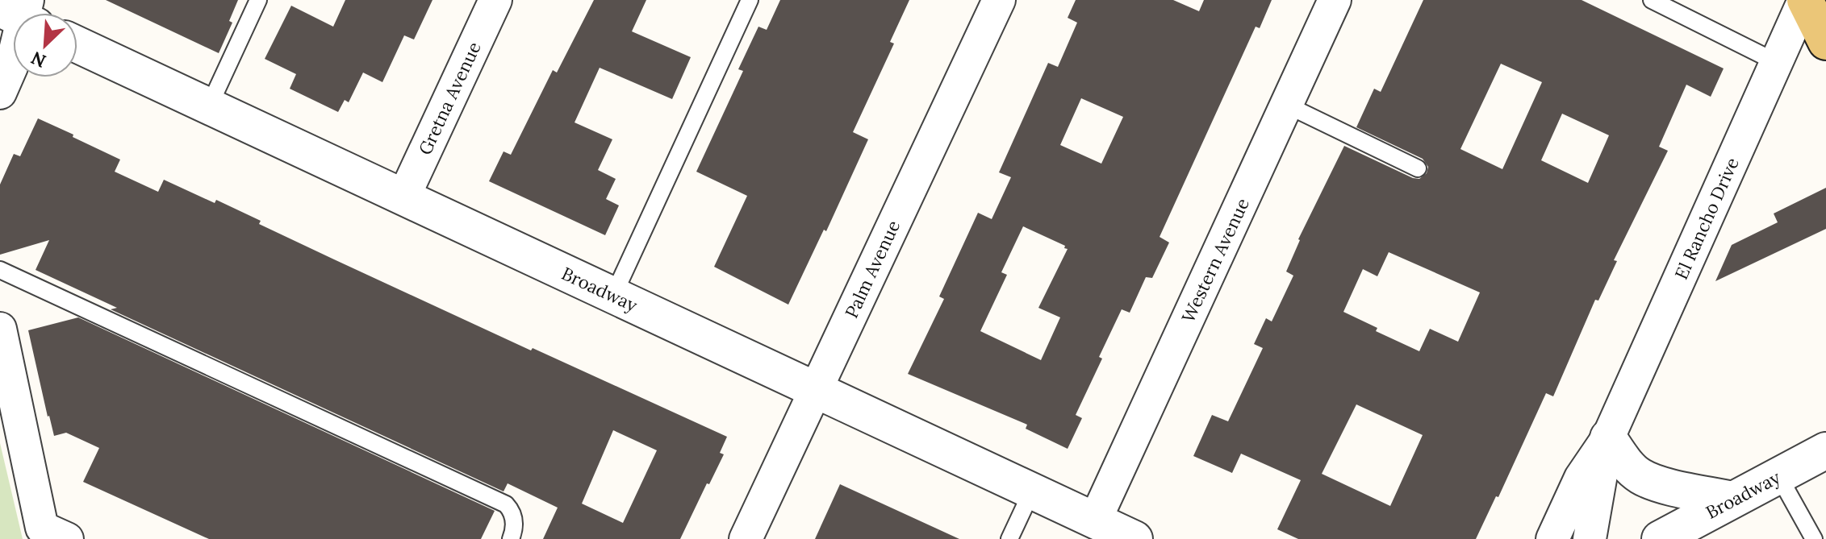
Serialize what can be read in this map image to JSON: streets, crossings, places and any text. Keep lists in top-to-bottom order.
{
  "streets": {
    "street": [
      "Gretna Avenue",
      "El Rancho Drive",
      "Western Avenue",
      "Palm Avenue",
      "Broadway"
    ]
  },
  "crossings": [
    ["Gretna Avenue", "Broadway"],
    ["Western Avenue", "Broadway"],
    ["Palm Avenue", "Broadway"]
  ],
  "north": "bottom left"
}
